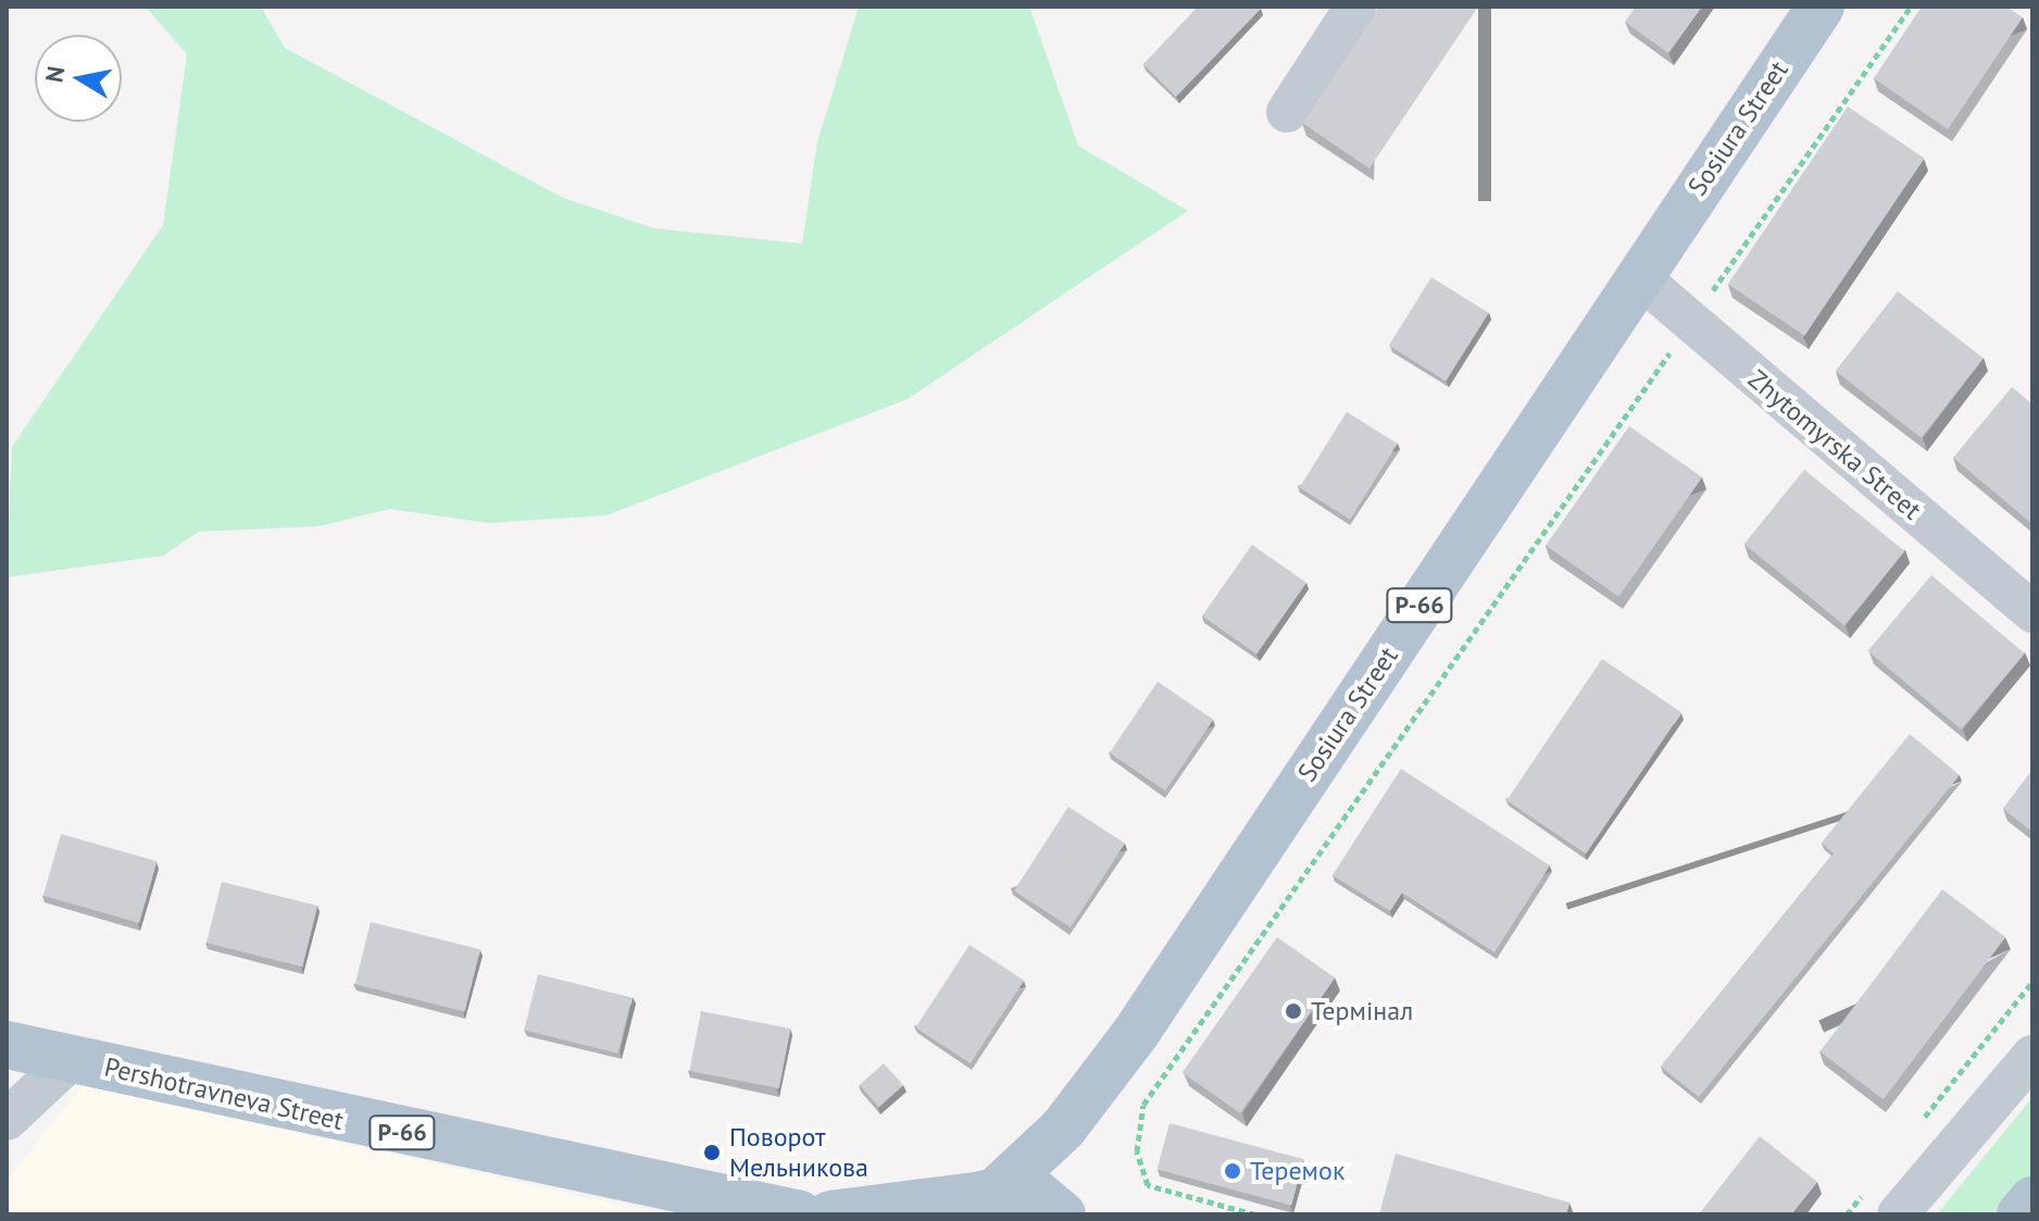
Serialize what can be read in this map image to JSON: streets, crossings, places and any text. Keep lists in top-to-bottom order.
{
  "streets": {
    "main road": ["Sosiura Street", "Р-66", "Pershotravneva Street"],
    "street": ["Zhytomyrska Street"]
  },
  "crossings": [
    ["Sosiura Street", "Zhytomyrska Street"]
  ],
  "places": ["Термінал", "Поворот Мельникова", "Теремок"],
  "north": "left"
}
